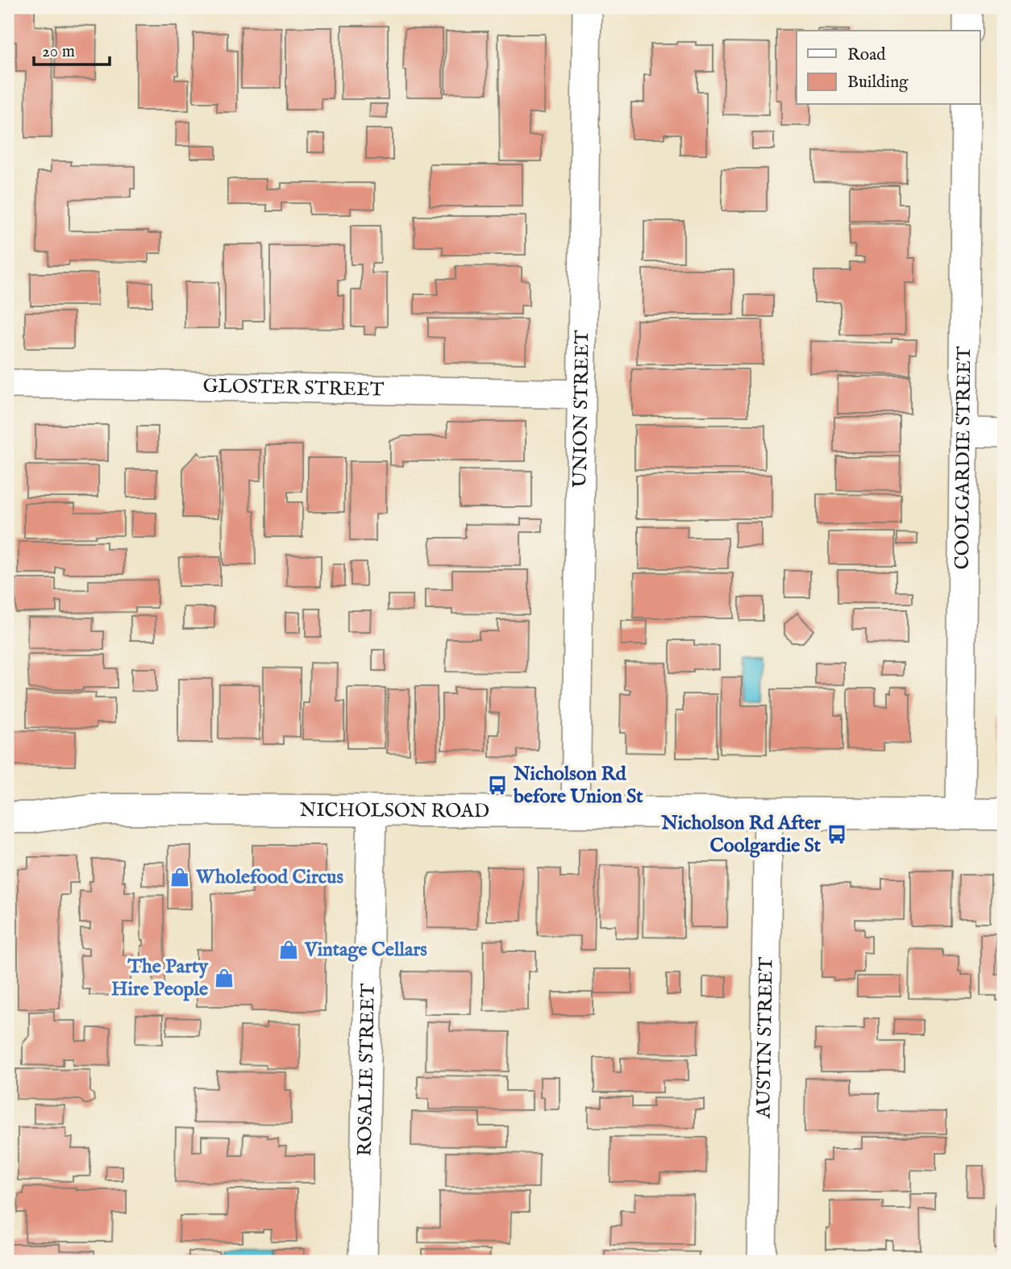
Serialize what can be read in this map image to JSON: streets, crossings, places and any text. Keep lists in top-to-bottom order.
{
  "streets": {
    "main road": ["NICHOLSON ROAD"],
    "street": [
      "GLOSTER STREET",
      "UNION STREET",
      "COOLGARDIE STREET",
      "AUSTIN STREET",
      "ROSALIE STREET"
    ]
  },
  "crossings": [
    ["GLOSTER STREET", "UNION STREET"],
    ["UNION STREET", "NICHOLSON ROAD"],
    ["COOLGARDIE STREET", "NICHOLSON ROAD"],
    ["NICHOLSON ROAD", "AUSTIN STREET"],
    ["NICHOLSON ROAD", "ROSALIE STREET"]
  ],
  "places": {
    "bus stop": ["Nicholson Rd before Union St", "Nicholson Rd After Coolgardie St"],
    "shop": ["Wholefood Circus", "Vintage Cellars", "The Party Hire People"]
  },
  "legend": ["Road", "Building"],
  "scale_bar": "20 m"
}
